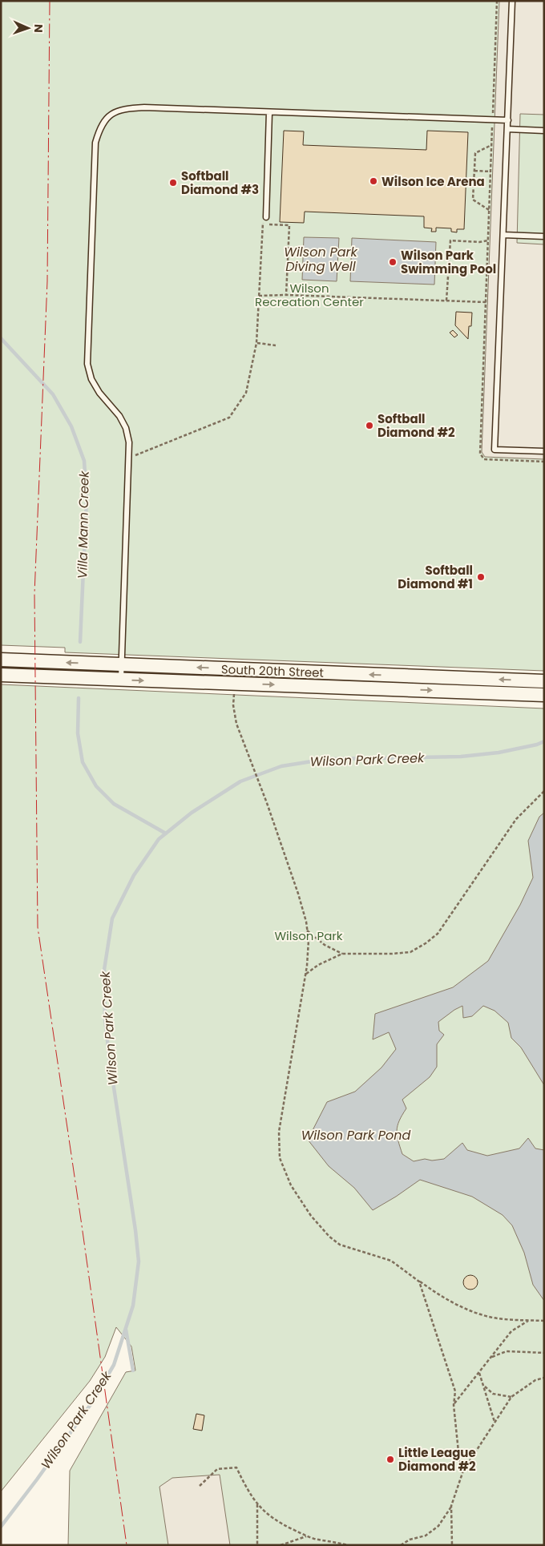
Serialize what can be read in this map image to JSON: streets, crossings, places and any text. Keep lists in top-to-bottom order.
{
  "streets": {
    "street": ["South 20th Street"]
  },
  "water": [
    "Wilson Park Diving Well",
    "Villa Mann Creek",
    "Wilson Park Creek",
    "Wilson Park Pond"
  ],
  "parks": ["Wilson Recreation Center", "Wilson Park"],
  "places": [
    "Wilson Ice Arena",
    "Softball Diamond #3",
    "Wilson Park Swimming Pool",
    "Softball Diamond #2",
    "Softball Diamond #1",
    "Little League Diamond #2"
  ],
  "north": "right"
}
